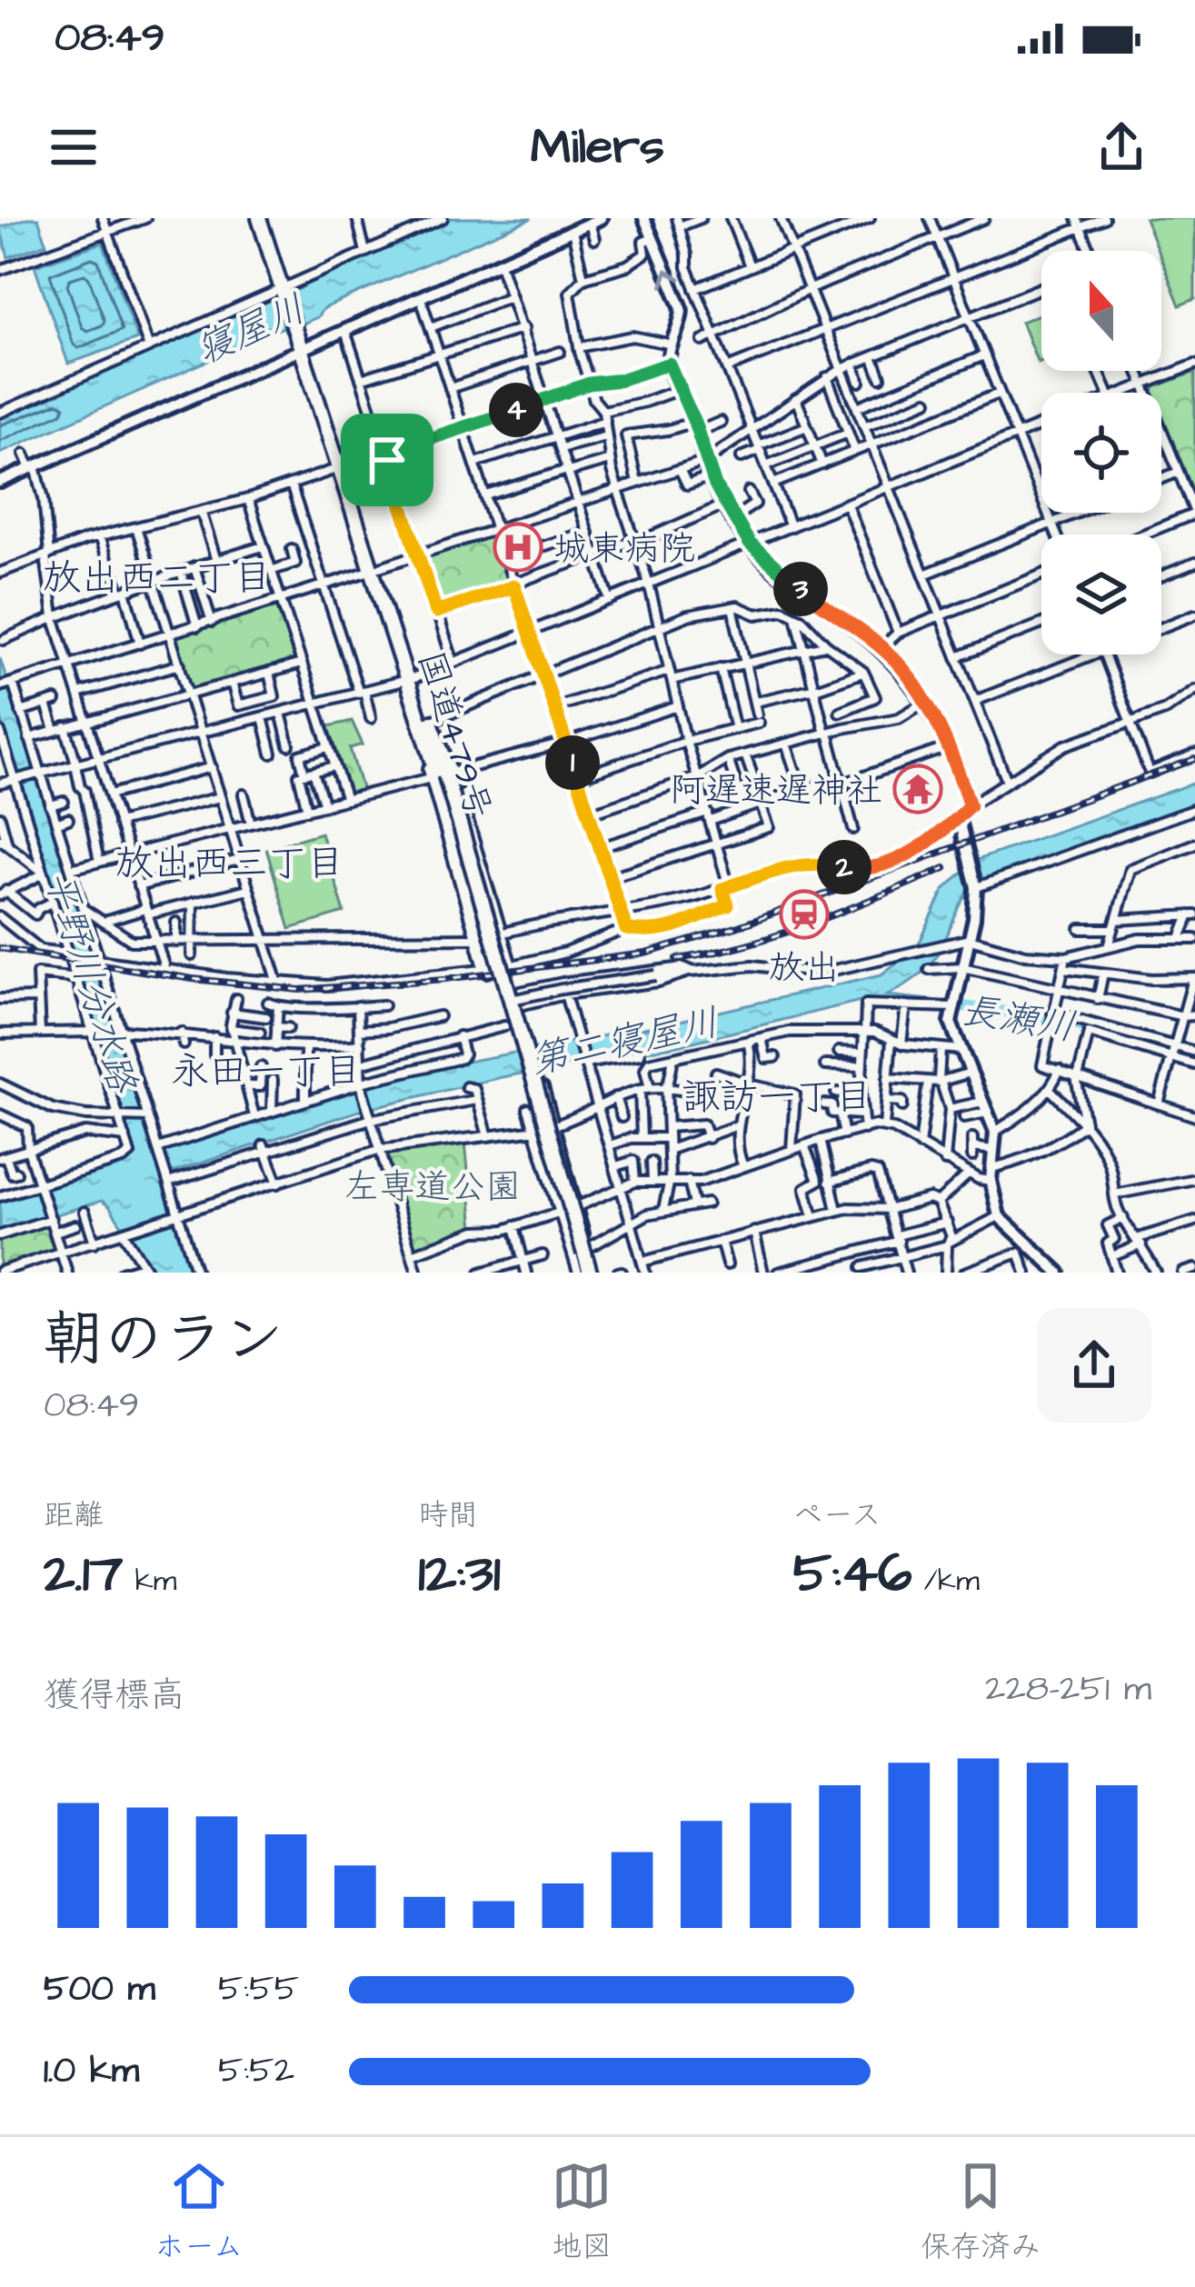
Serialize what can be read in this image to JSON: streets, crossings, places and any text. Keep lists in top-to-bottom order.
{
  "streets": {
    "highway": ["国道479号"]
  },
  "districts": [
    "放出西二丁目",
    "放出西三丁目",
    "永田一丁目",
    "諏訪一丁目"
  ],
  "water": [
    "寝屋川",
    "平野川分水路",
    "長瀬川",
    "第二寝屋川"
  ],
  "parks": ["左専道公園"],
  "places": {
    "hospital": ["城東病院"],
    "temple": ["阿遅速遅神社"],
    "station": ["放出"]
  },
  "north": "top",
  "page": {
    "status": "08:49",
    "header": "Milers",
    "pins": [
      "4",
      "3",
      "1",
      "2"
    ],
    "heading": ["朝のラン", "08:49"],
    "stats": [
      ["距離", "2.17 km"],
      ["時間", "12:31"],
      ["ペース", "5:46 /km"]
    ],
    "chart": ["獲得標高", "228–251 m"],
    "list": [
      {
        "name": "500 m",
        "note": "5:55"
      },
      {
        "name": "1.0 km",
        "note": "5:52"
      }
    ],
    "tabs": ["ホーム", "地図", "保存済み"]
  }
}
